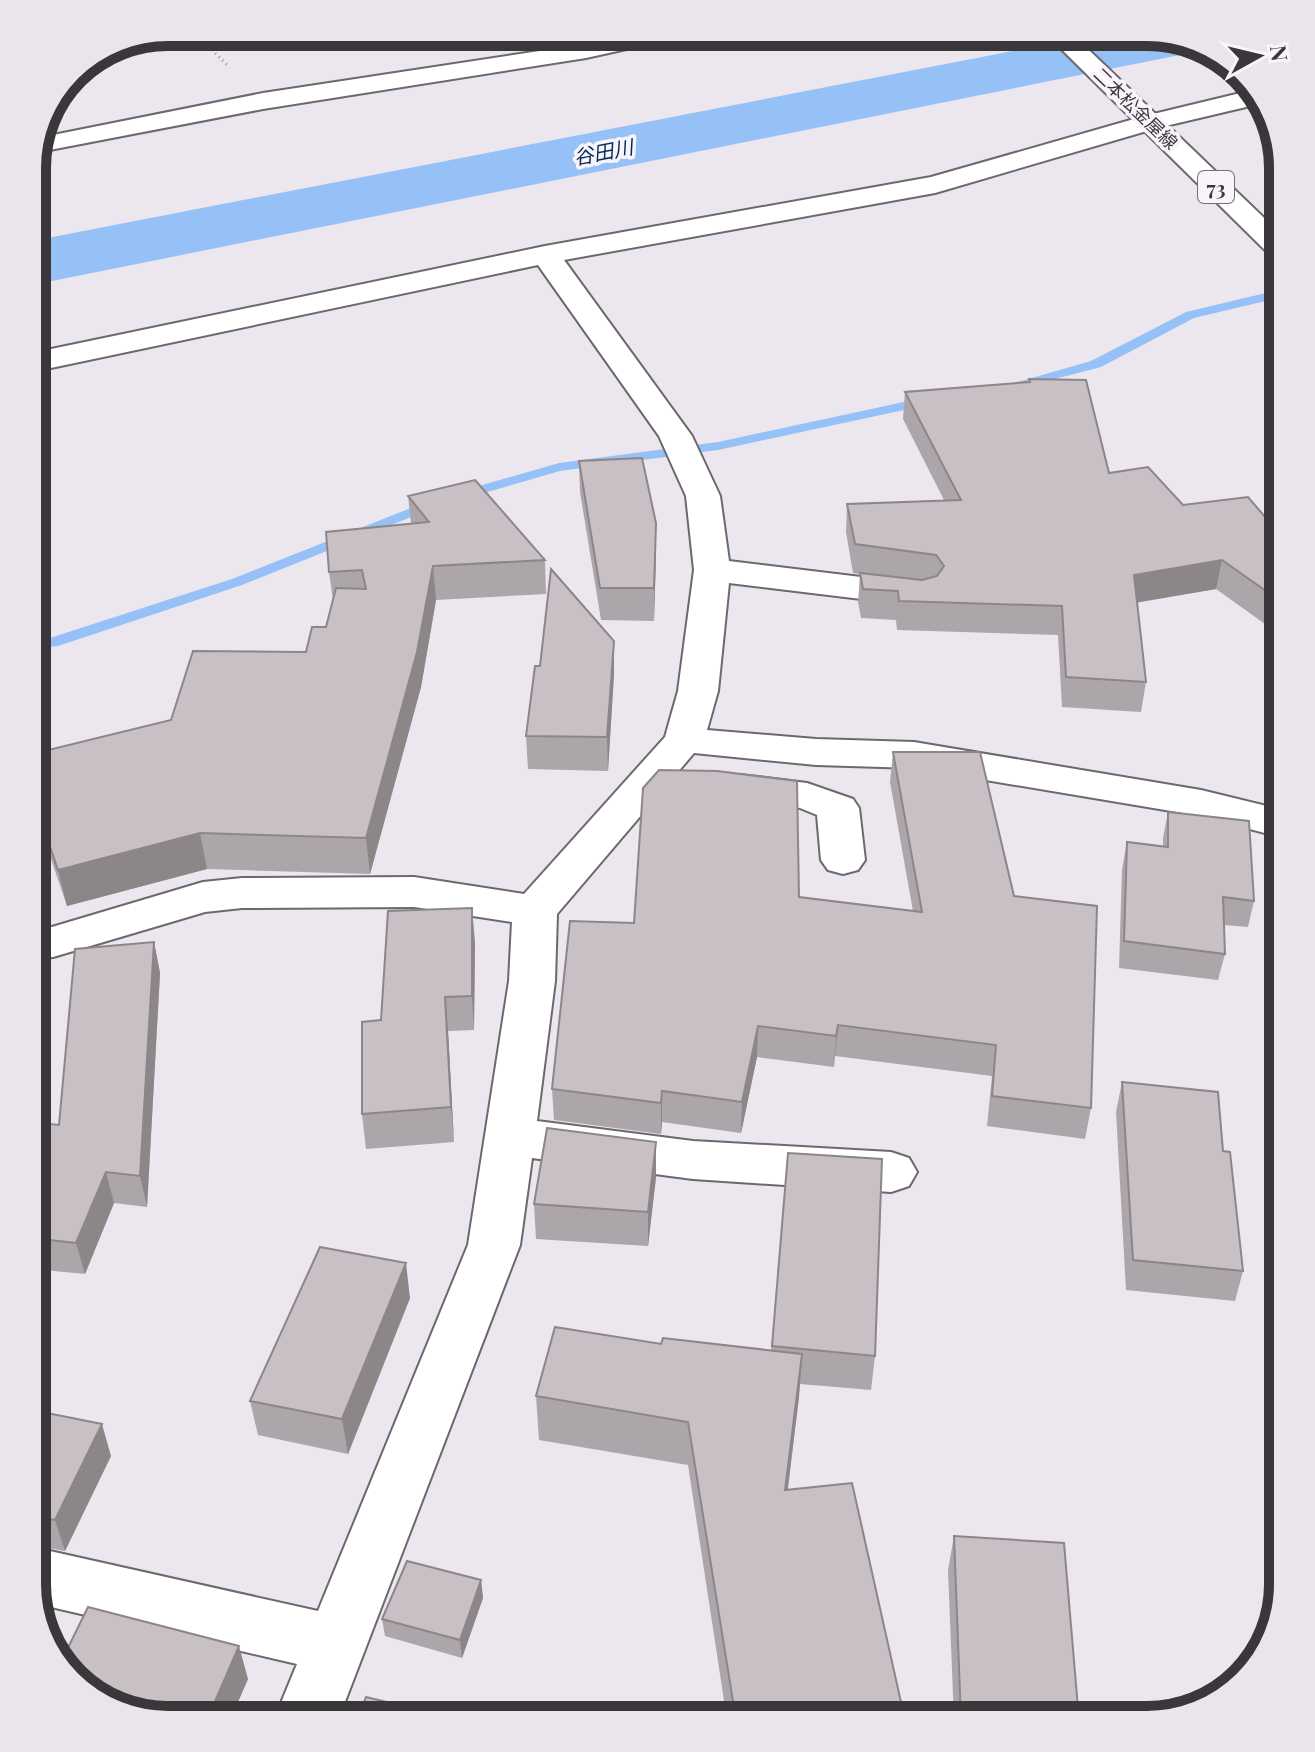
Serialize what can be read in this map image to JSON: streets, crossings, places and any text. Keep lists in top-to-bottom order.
{
  "streets": {
    "street": ["二本松金屋線", "73"]
  },
  "water": ["谷田川"],
  "north": "right"
}
